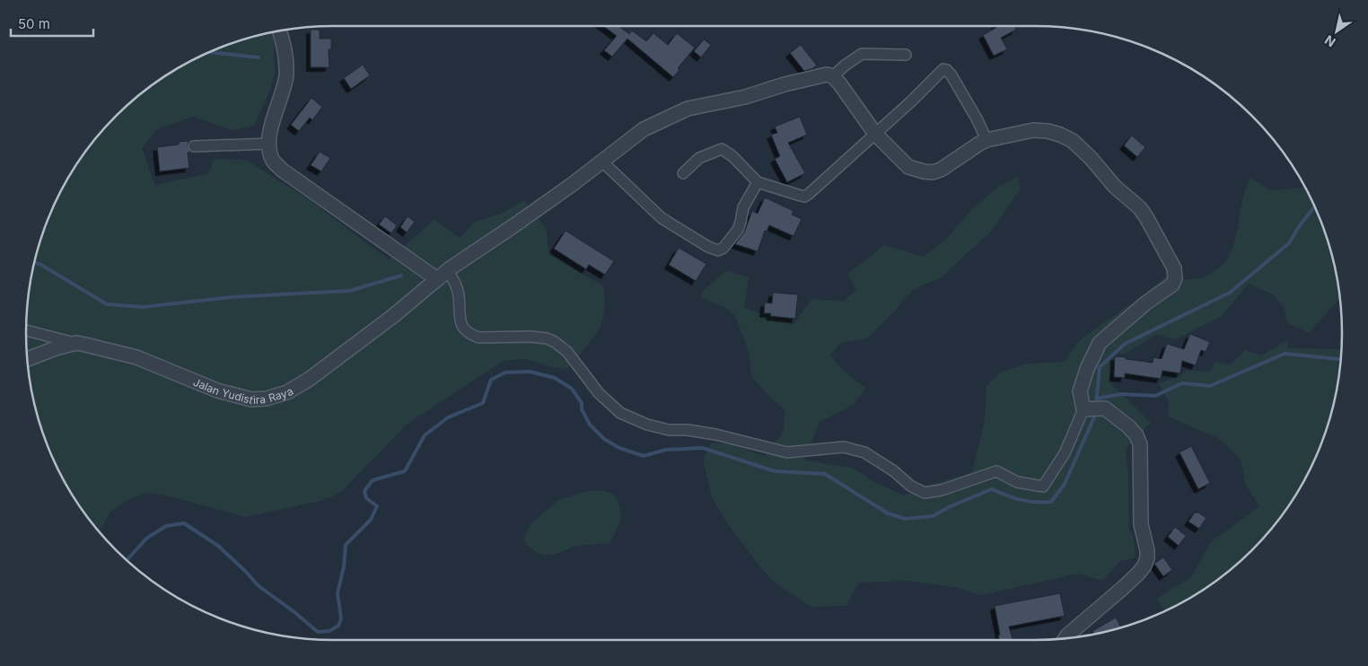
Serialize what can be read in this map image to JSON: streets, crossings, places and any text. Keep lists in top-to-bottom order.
{
  "streets": {
    "street": ["Jalan Yudistira Raya"]
  },
  "scale_bar": "50 m",
  "north": "bottom left"
}
